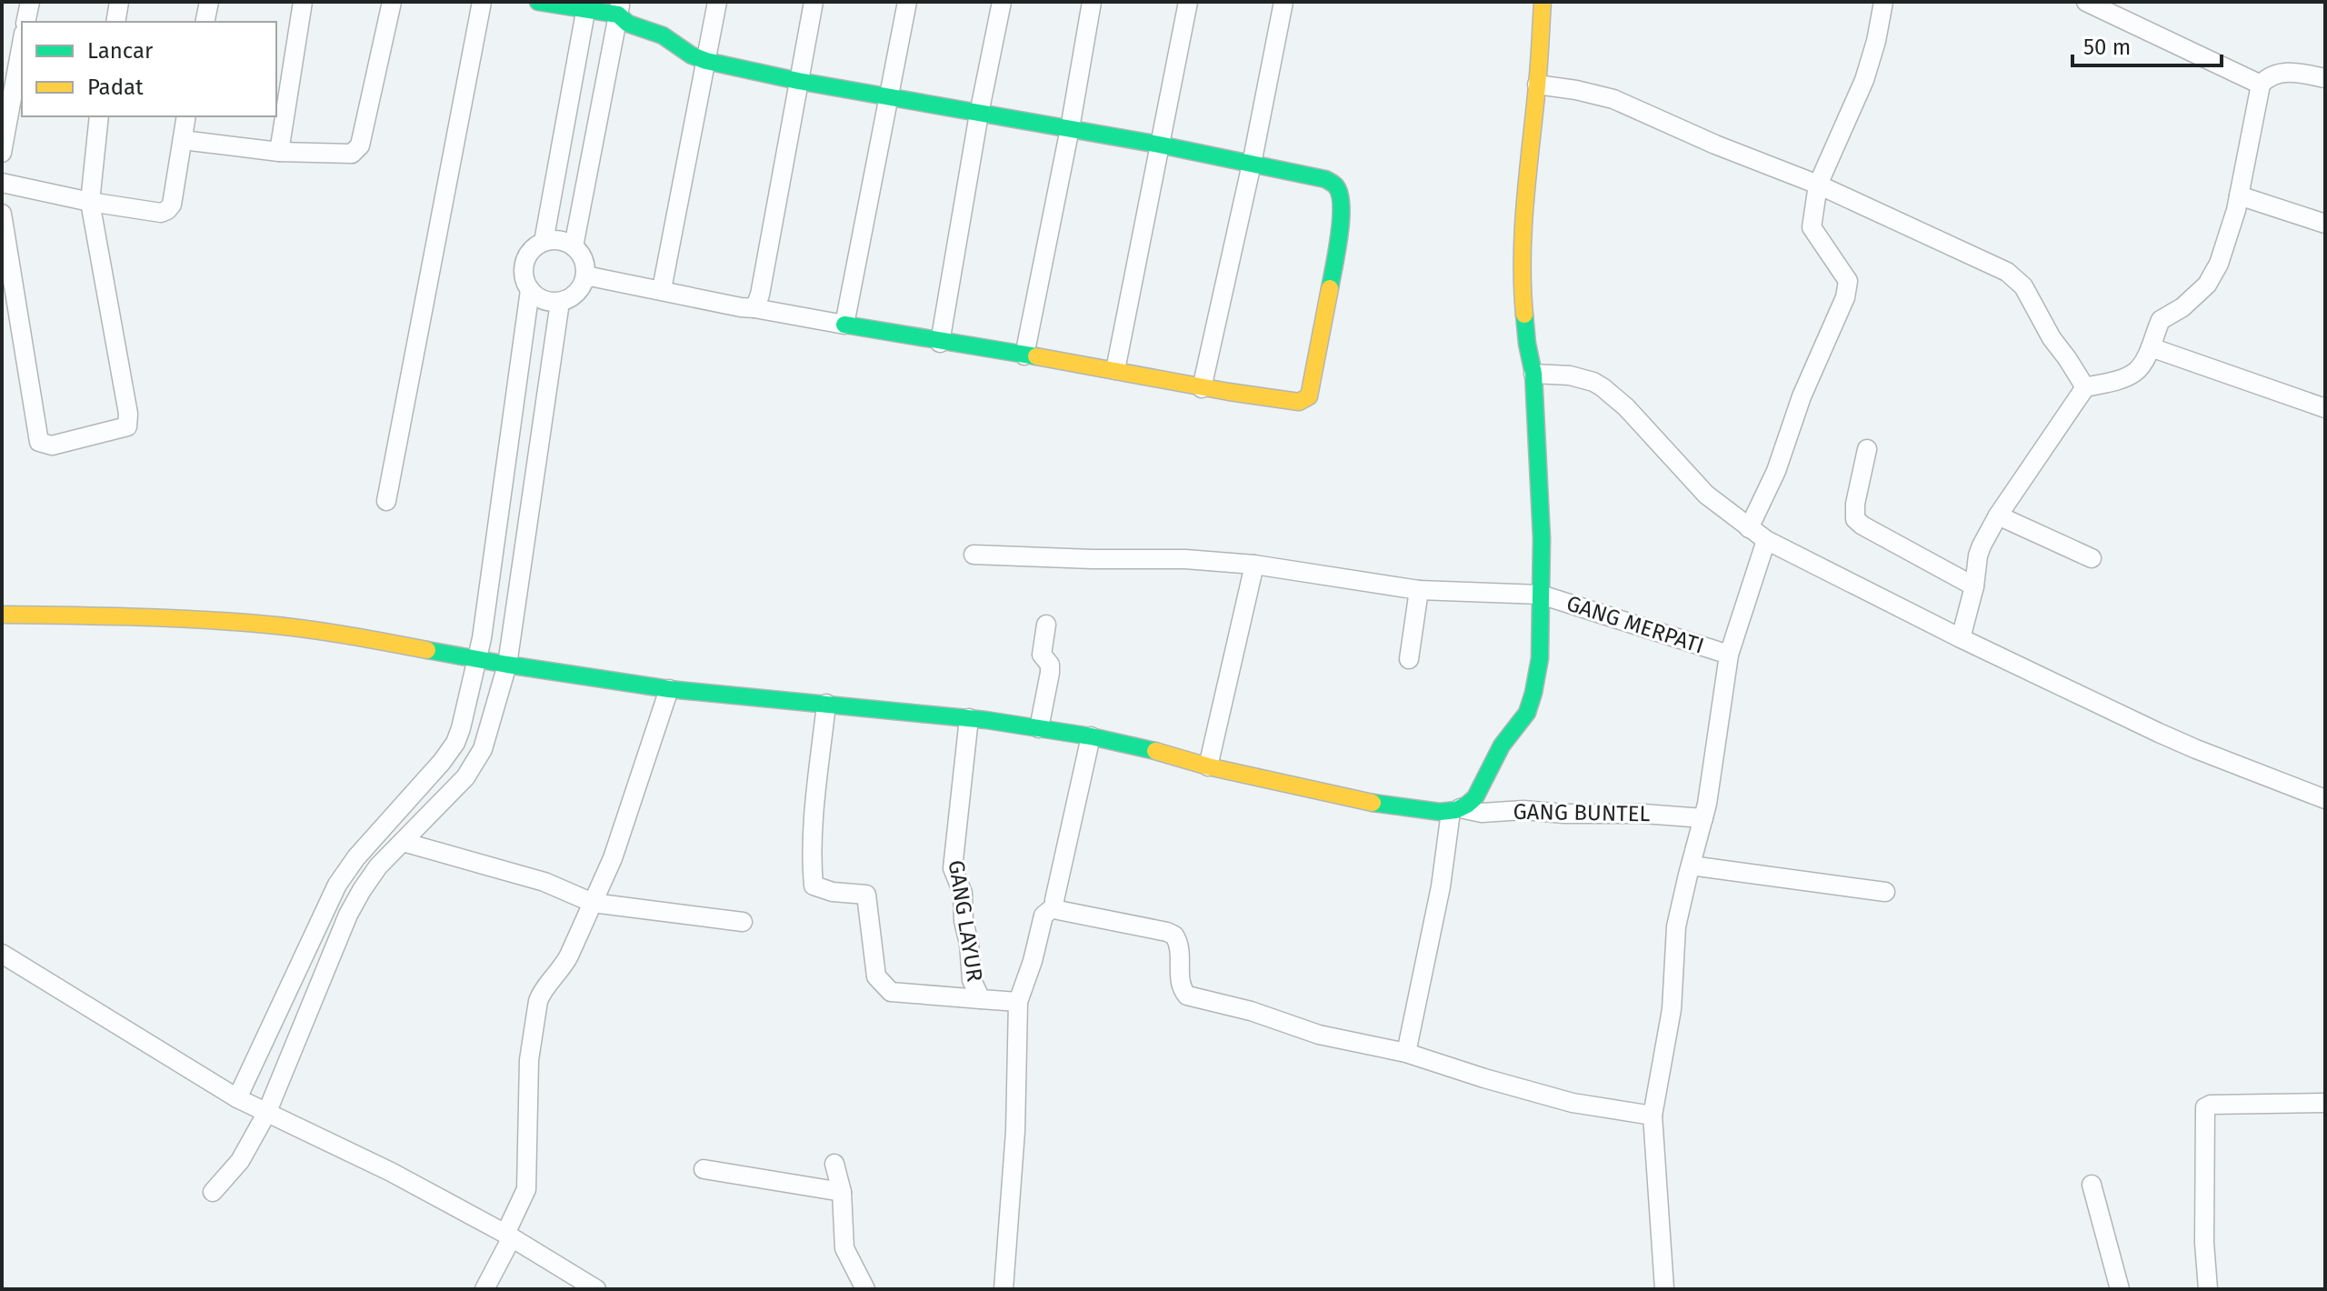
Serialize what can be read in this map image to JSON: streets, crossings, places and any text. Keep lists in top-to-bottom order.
{
  "streets": {
    "street": ["GANG MERPATI", "GANG BUNTEL", "GANG LAYUR"]
  },
  "legend": ["Lancar", "Padat"],
  "scale_bar": "50 m"
}
